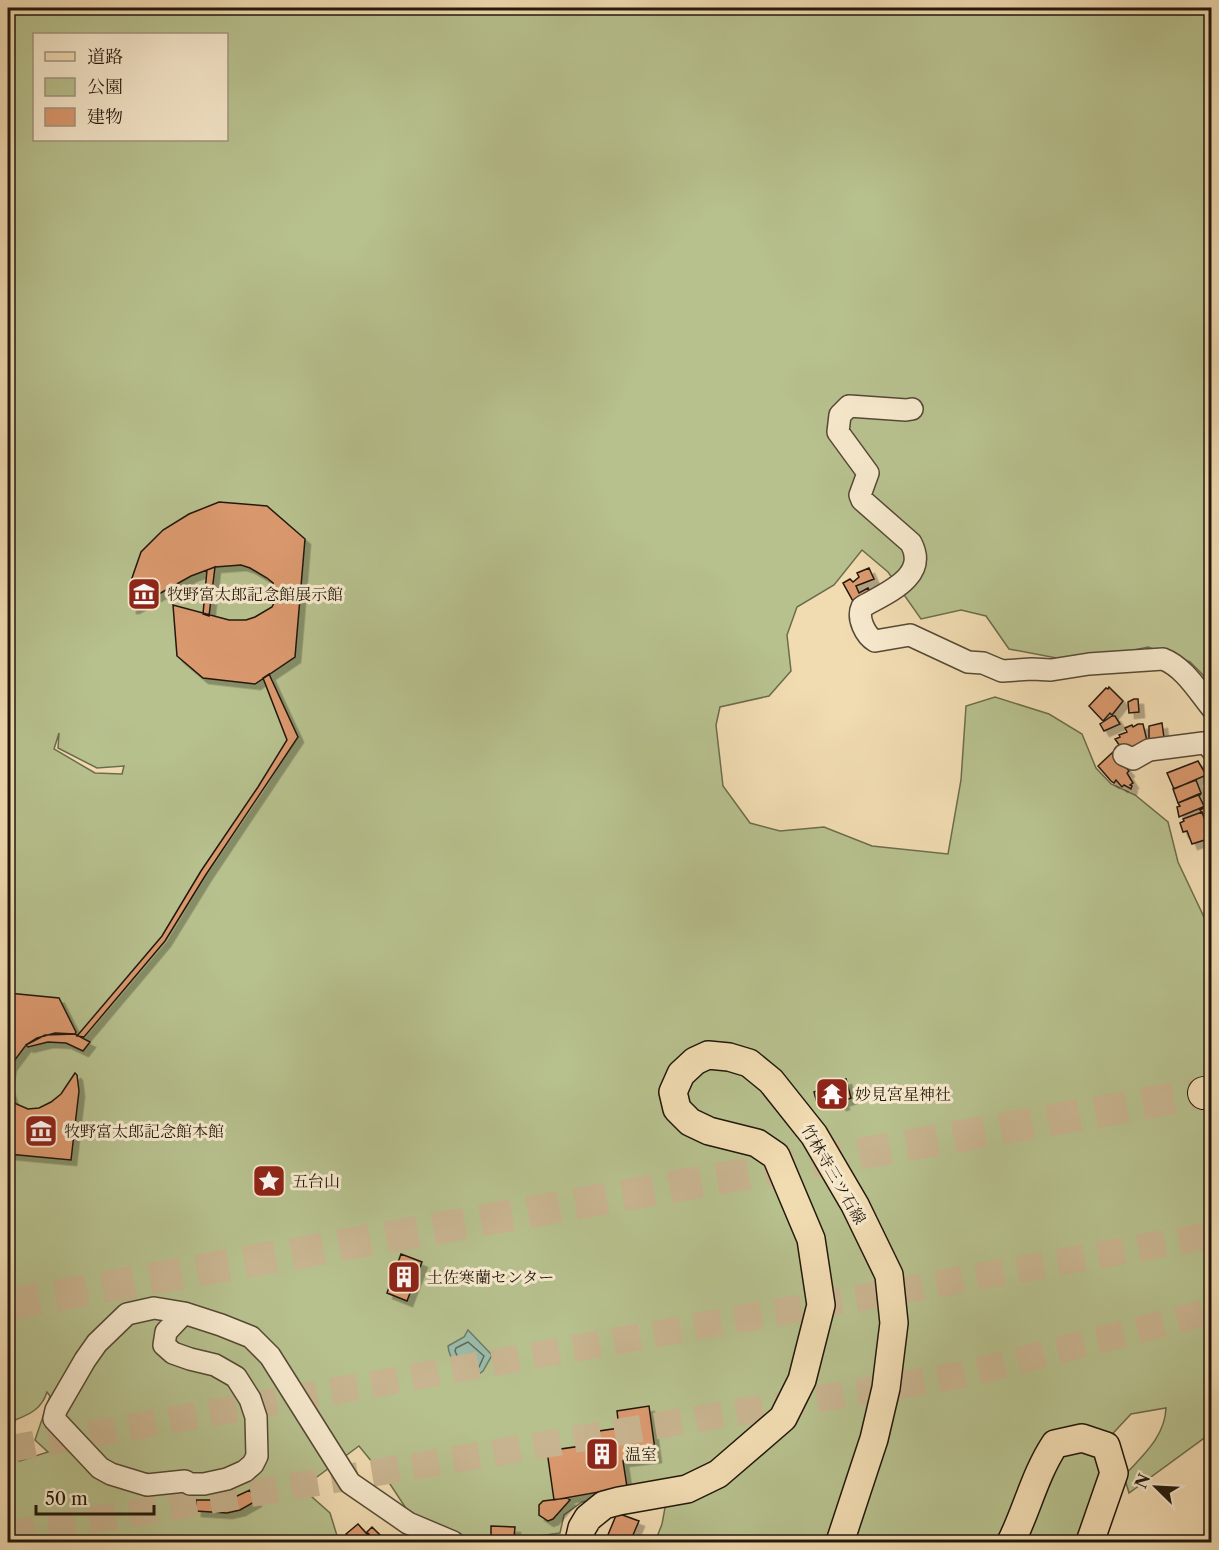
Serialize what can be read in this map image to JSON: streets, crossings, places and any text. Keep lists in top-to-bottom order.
{
  "streets": {
    "main road": ["竹林寺三ツ石線"]
  },
  "places": {
    "museum": ["牧野富太郎記念館展示館", "牧野富太郎記念館本館"],
    "temple": ["妙見宮星神社"],
    "place": ["五台山"],
    "building": ["土佐寒蘭センター", "温室"]
  },
  "legend": ["道路", "公園", "建物"],
  "scale_bar": "50 m",
  "north": "top left"
}
